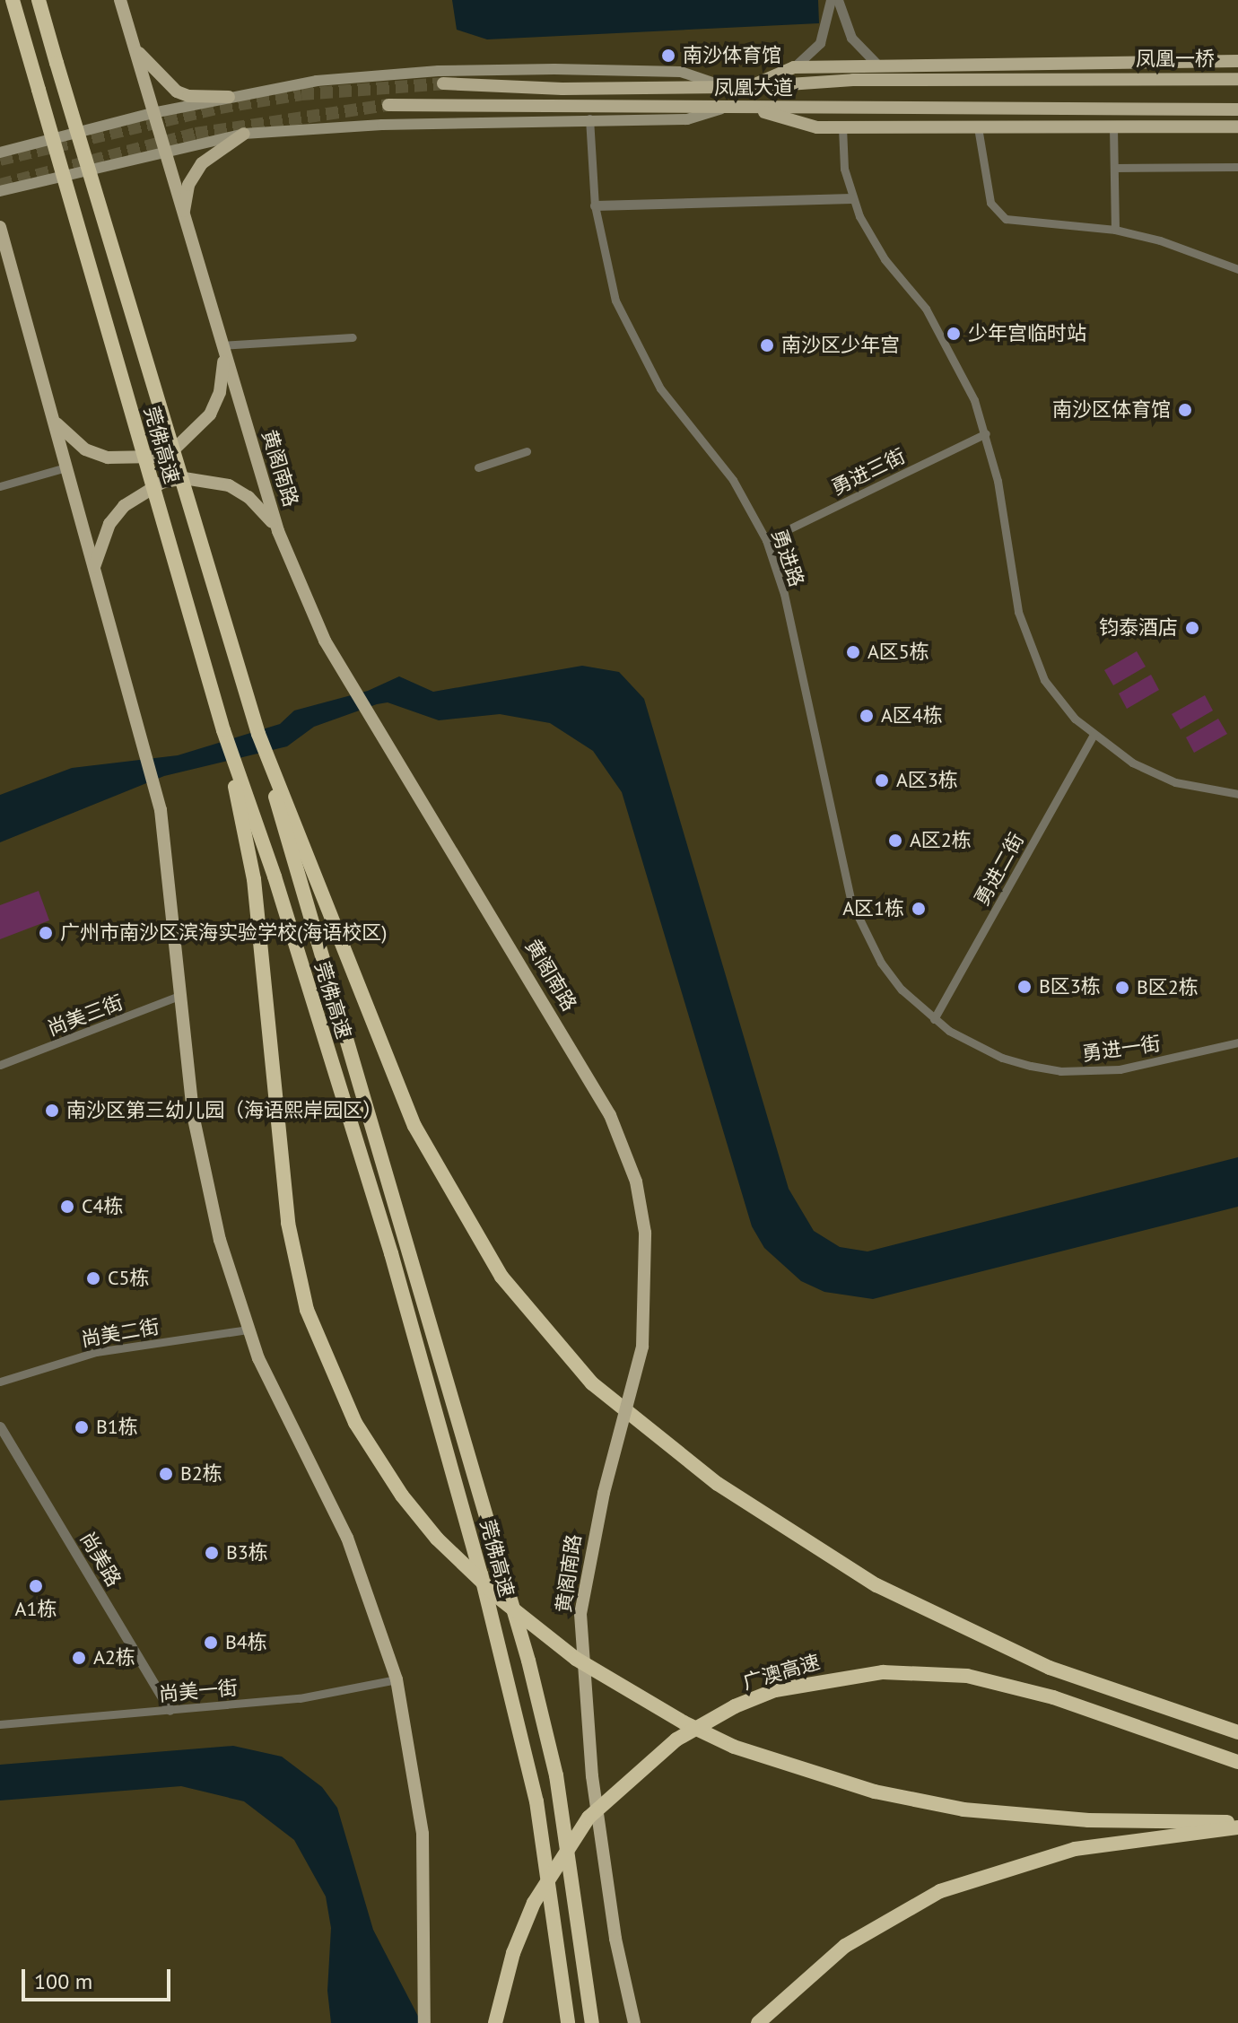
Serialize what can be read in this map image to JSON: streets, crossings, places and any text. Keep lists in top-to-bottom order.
{
  "streets": {
    "highway": ["莞佛高速", "广澳高速"],
    "main road": ["凤凰一桥", "凤凰大道", "黄阁南路"],
    "street": [
      "勇进三街",
      "勇进路",
      "勇进二街",
      "尚美三街",
      "勇进一街",
      "尚美二街",
      "尚美路",
      "尚美一街"
    ]
  },
  "crossings": [
    ["凤凰一桥", "凤凰大道"],
    ["勇进三街", "勇进路"],
    ["勇进路", "勇进二街"],
    ["勇进路", "勇进一街"],
    ["勇进二街", "勇进一街"],
    ["尚美路", "尚美一街"]
  ],
  "places": [
    "南沙体育馆",
    "少年宫临时站",
    "南沙区少年宫",
    "南沙区体育馆",
    "钧泰酒店",
    "A区5栋",
    "A区4栋",
    "A区3栋",
    "A区2栋",
    "A区1栋",
    "广州市南沙区滨海实验学校(海语校区)",
    "B区3栋",
    "B区2栋",
    "南沙区第三幼儿园（海语熙岸园区）",
    "C4栋",
    "C5栋",
    "B1栋",
    "B2栋",
    "B3栋",
    "A1栋",
    "B4栋",
    "A2栋"
  ],
  "scale_bar": "100 m"
}
